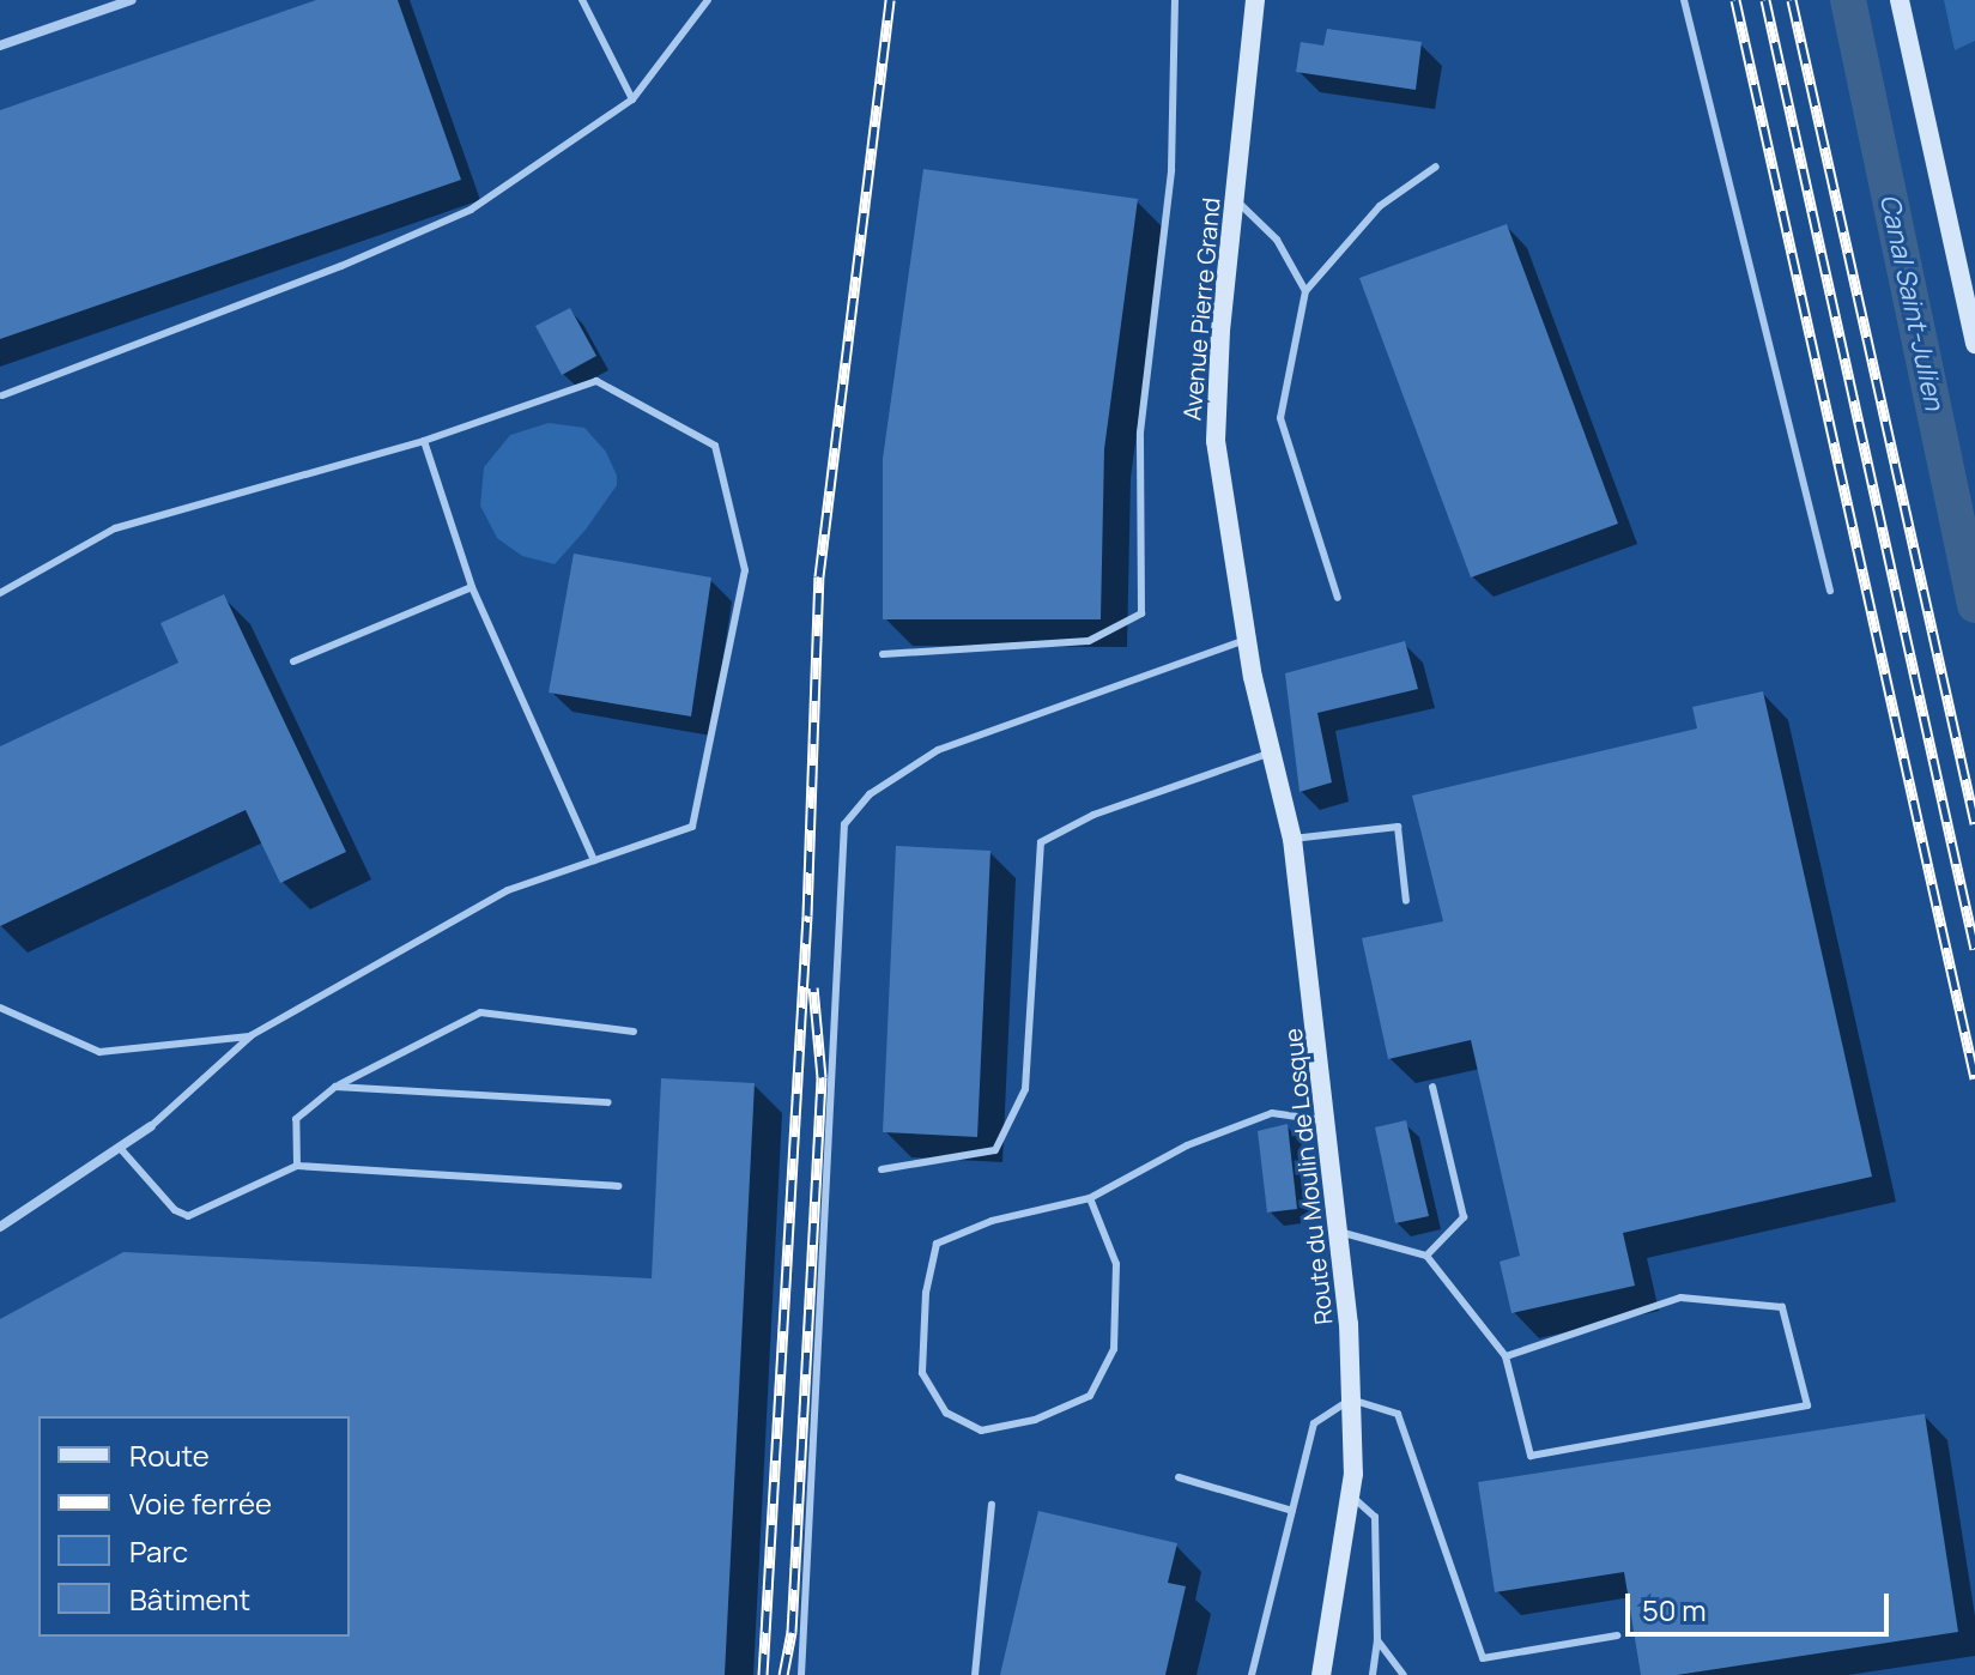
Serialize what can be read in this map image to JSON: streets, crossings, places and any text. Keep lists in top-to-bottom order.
{
  "streets": {
    "street": ["Avenue Pierre Grand", "Route du Moulin de Losque"]
  },
  "crossings": [
    ["Avenue Pierre Grand", "Route du Moulin de Losque"]
  ],
  "water": ["Canal Saint-Julien"],
  "legend": [
    "Route",
    "Voie ferrée",
    "Parc",
    "Bâtiment"
  ],
  "scale_bar": "50 m"
}
